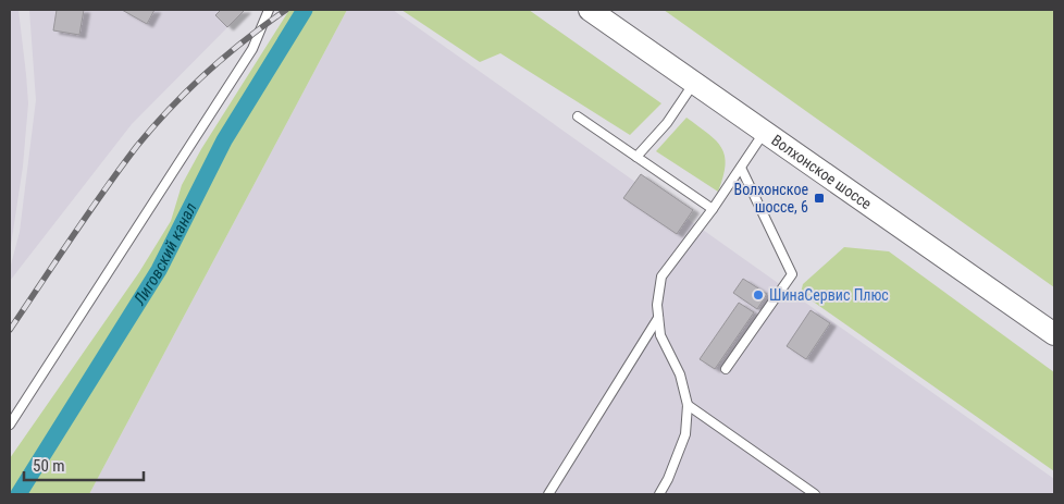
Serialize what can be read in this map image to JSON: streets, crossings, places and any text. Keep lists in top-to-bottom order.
{
  "streets": {
    "main road": ["Волхонское шоссе"]
  },
  "water": ["Лиговский канал"],
  "places": {
    "transit": ["Волхонское шоссе, 6"],
    "other": ["ШинаСервис Плюс"]
  },
  "scale_bar": "50 m"
}
